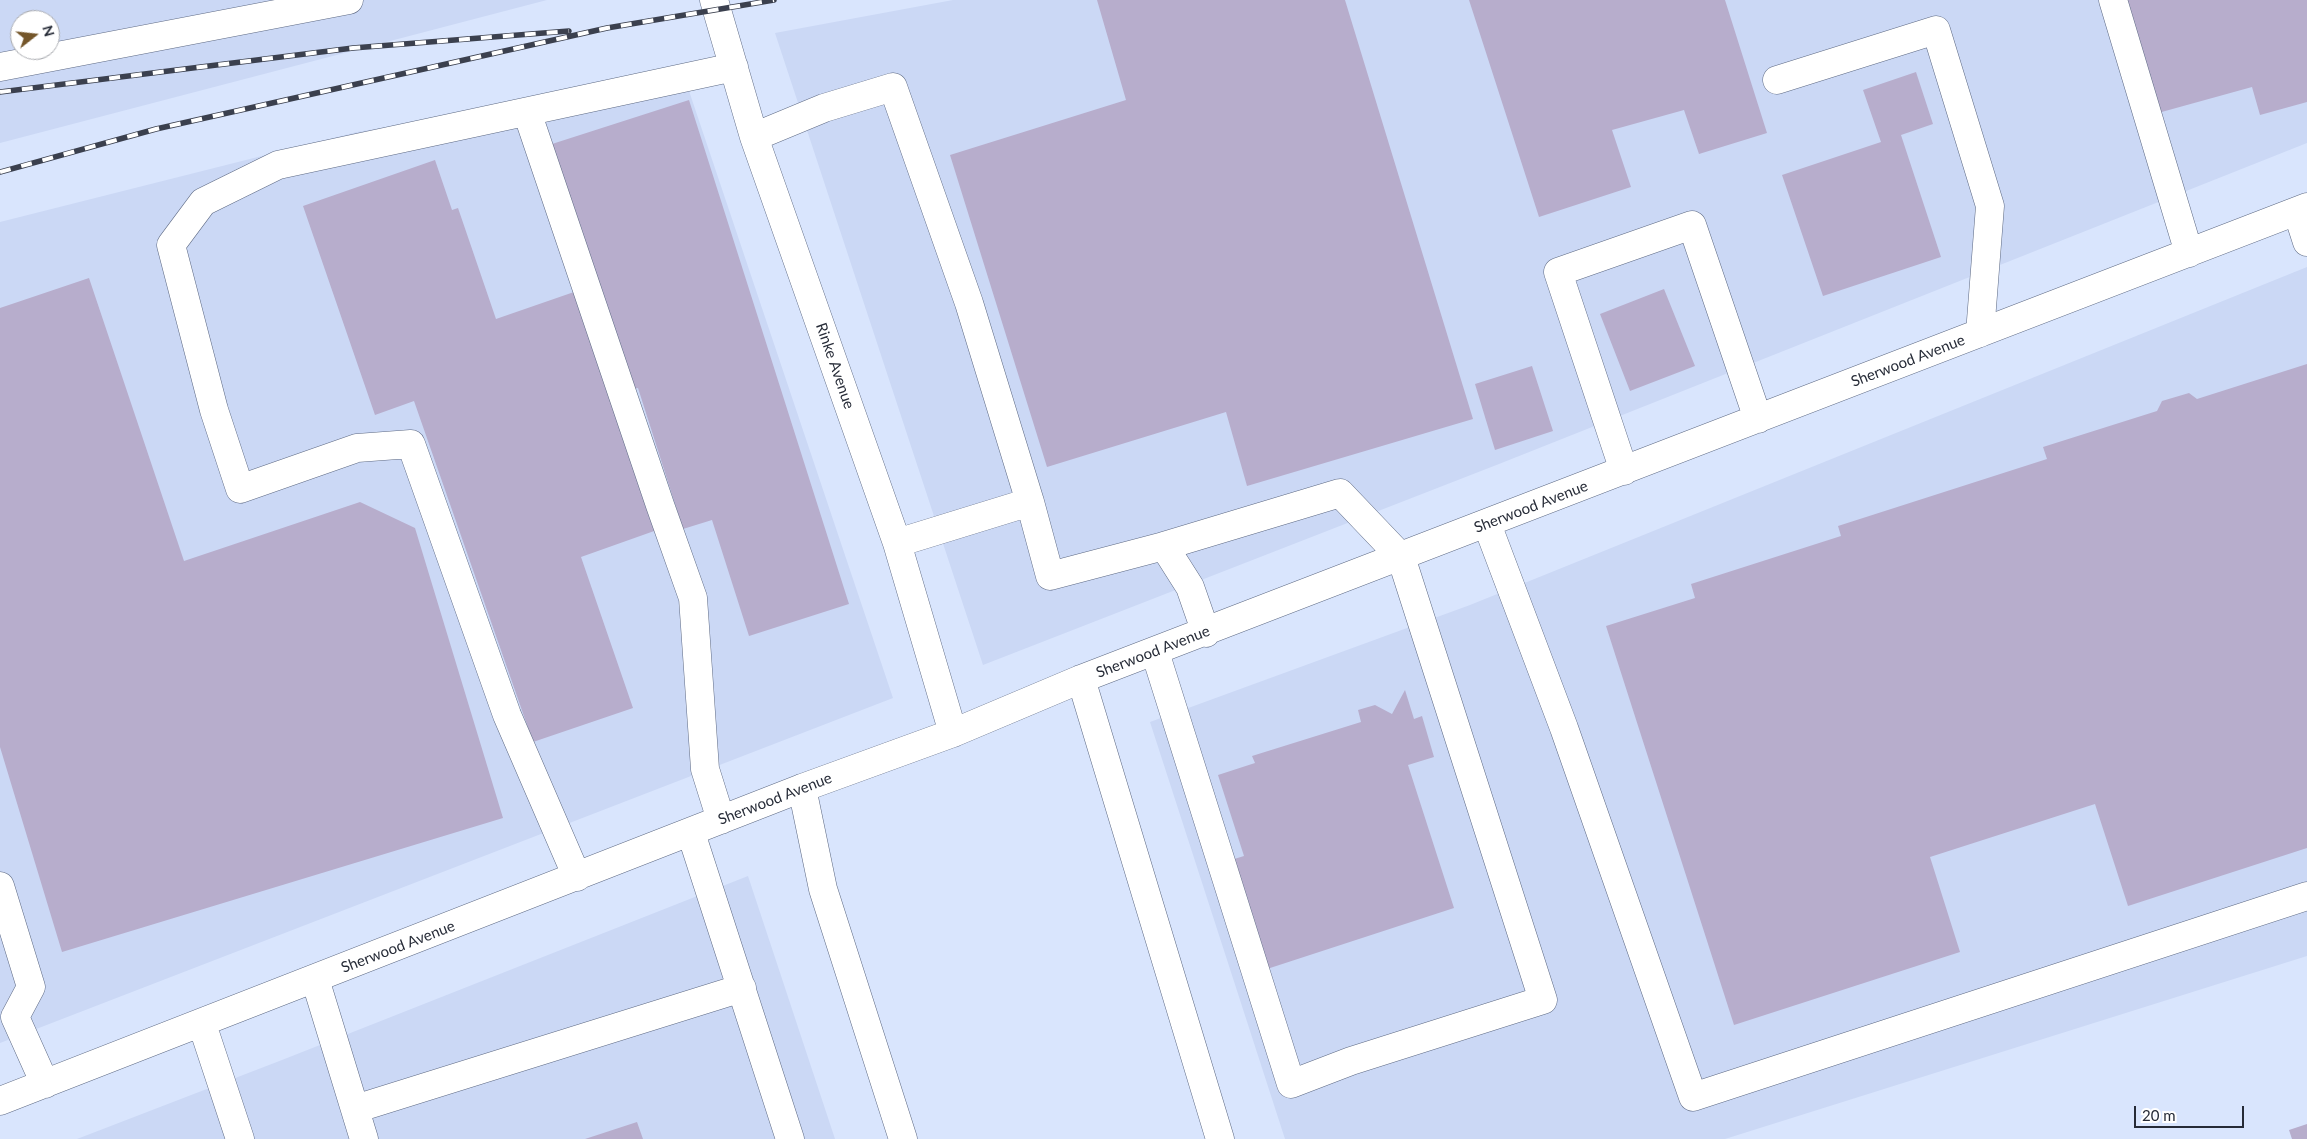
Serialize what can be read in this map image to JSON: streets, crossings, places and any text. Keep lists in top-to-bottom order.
{
  "streets": {
    "street": ["Sherwood Avenue", "Rinke Avenue"]
  },
  "crossings": [
    ["Sherwood Avenue", "Rinke Avenue"]
  ],
  "scale_bar": "20 m",
  "north": "right"
}
